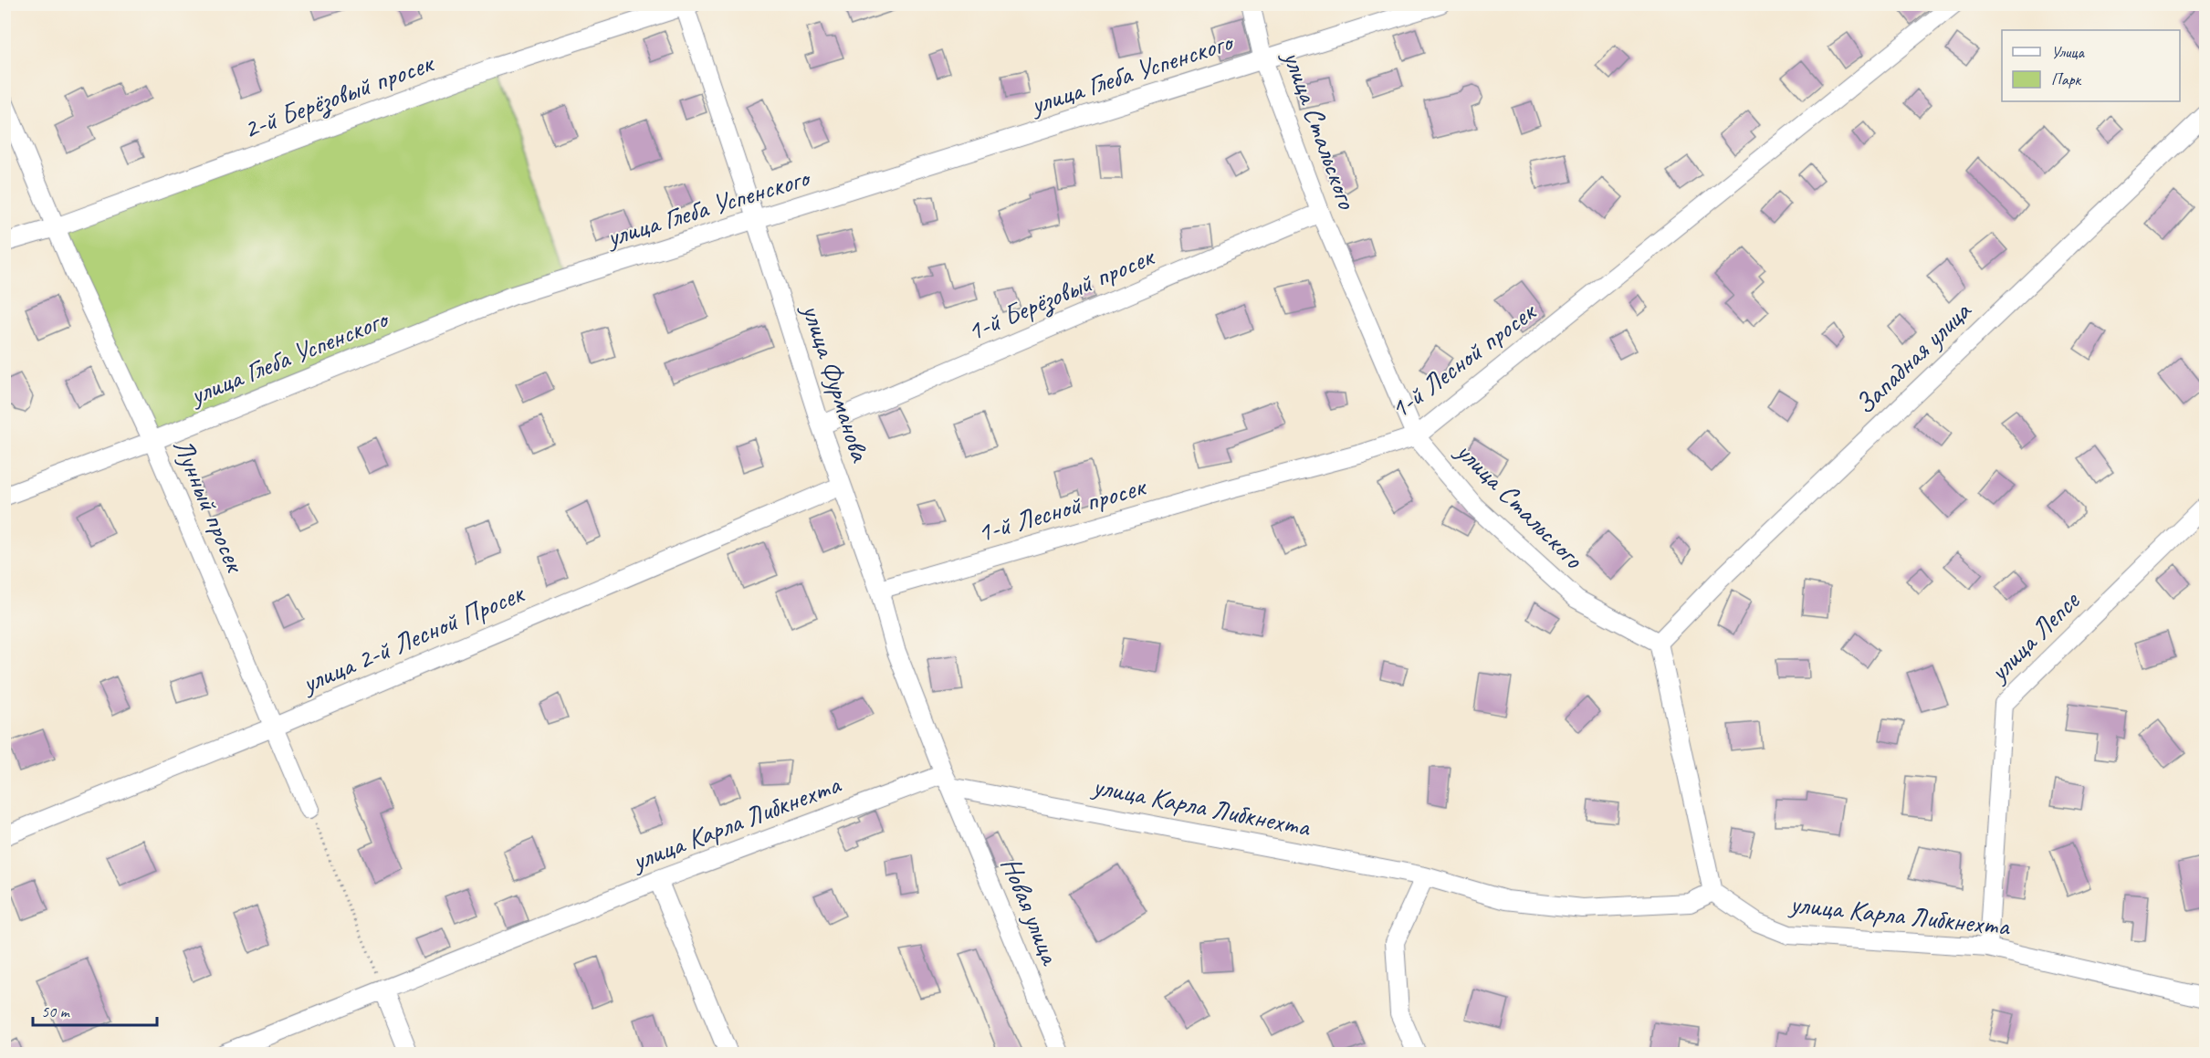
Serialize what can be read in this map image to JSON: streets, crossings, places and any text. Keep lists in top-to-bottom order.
{
  "streets": {
    "street": [
      "улица Глеба Успенского",
      "2-й Берёзовый просек",
      "улица Стальского",
      "1-й Берёзовый просек",
      "Западная улица",
      "1-й Лесной просек",
      "улица Фурманова",
      "Лунный просек",
      "улица Лепсе",
      "улица 2-й Лесной Просек",
      "улица Карла Либкнехта",
      "Новая улица"
    ]
  },
  "crossings": [
    ["улица Глеба Успенского", "улица Стальского"],
    ["улица Глеба Успенского", "улица Фурманова"],
    ["улица Глеба Успенского", "Лунный просек"],
    ["2-й Берёзовый просек", "улица Фурманова"],
    ["2-й Берёзовый просек", "Лунный просек"],
    ["улица Стальского", "1-й Берёзовый просек"],
    ["улица Стальского", "Западная улица"],
    ["улица Стальского", "1-й Лесной просек"],
    ["1-й Берёзовый просек", "улица Фурманова"],
    ["1-й Лесной просек", "улица Фурманова"],
    ["улица Фурманова", "улица 2-й Лесной Просек"],
    ["улица Фурманова", "улица Карла Либкнехта"],
    ["улица Фурманова", "Новая улица"],
    ["Лунный просек", "улица 2-й Лесной Просек"],
    ["улица Лепсе", "улица Карла Либкнехта"],
    ["улица Карла Либкнехта", "Новая улица"]
  ],
  "legend": ["Улица", "Парк"],
  "scale_bar": "50 m"
}
